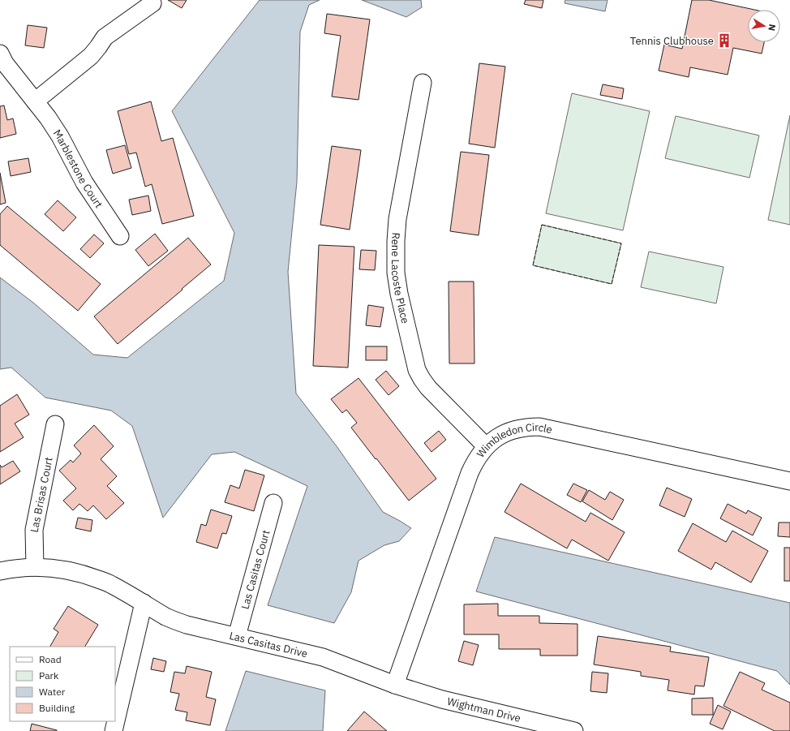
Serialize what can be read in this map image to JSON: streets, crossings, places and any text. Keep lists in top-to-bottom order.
{
  "streets": {
    "street": [
      "Marblestone Court",
      "Rene Lacoste Place",
      "Wimbledon Circle",
      "Las Brisas Court",
      "Las Casitas Court",
      "Las Casitas Drive",
      "Wightman Drive"
    ]
  },
  "crossings": [
    ["Rene Lacoste Place", "Wimbledon Circle"],
    ["Wimbledon Circle", "Las Casitas Drive"],
    ["Wimbledon Circle", "Wightman Drive"],
    ["Las Brisas Court", "Las Casitas Drive"],
    ["Las Casitas Court", "Las Casitas Drive"],
    ["Las Casitas Drive", "Wightman Drive"]
  ],
  "places": {
    "building": ["Tennis Clubhouse"]
  },
  "legend": [
    "Road",
    "Park",
    "Water",
    "Building"
  ],
  "north": "right"
}
